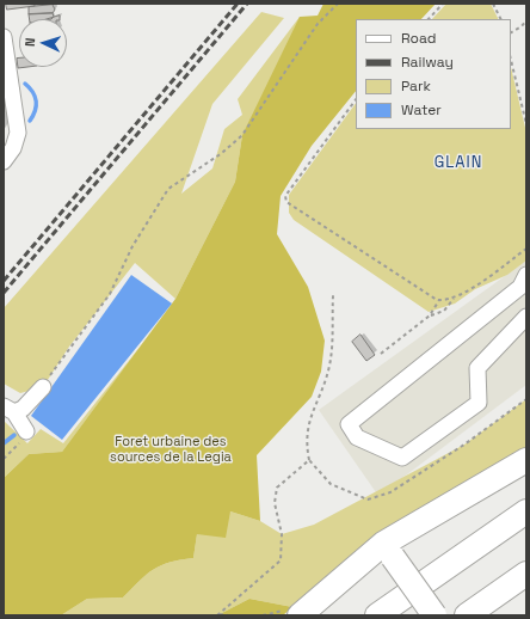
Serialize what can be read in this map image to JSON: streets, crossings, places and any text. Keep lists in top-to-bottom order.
{
  "districts": ["GLAIN"],
  "parks": ["Foret urbaine des sources de la Legia"],
  "legend": [
    "Road",
    "Railway",
    "Park",
    "Water"
  ],
  "north": "left"
}
